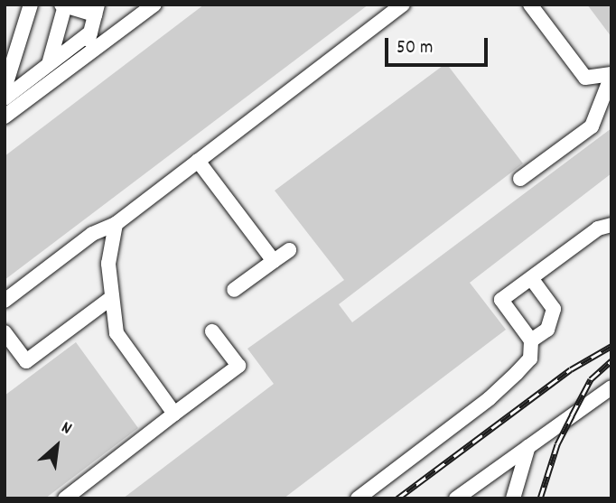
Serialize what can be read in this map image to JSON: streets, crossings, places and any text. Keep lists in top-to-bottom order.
{
  "scale_bar": "50 m",
  "north": "top right"
}
